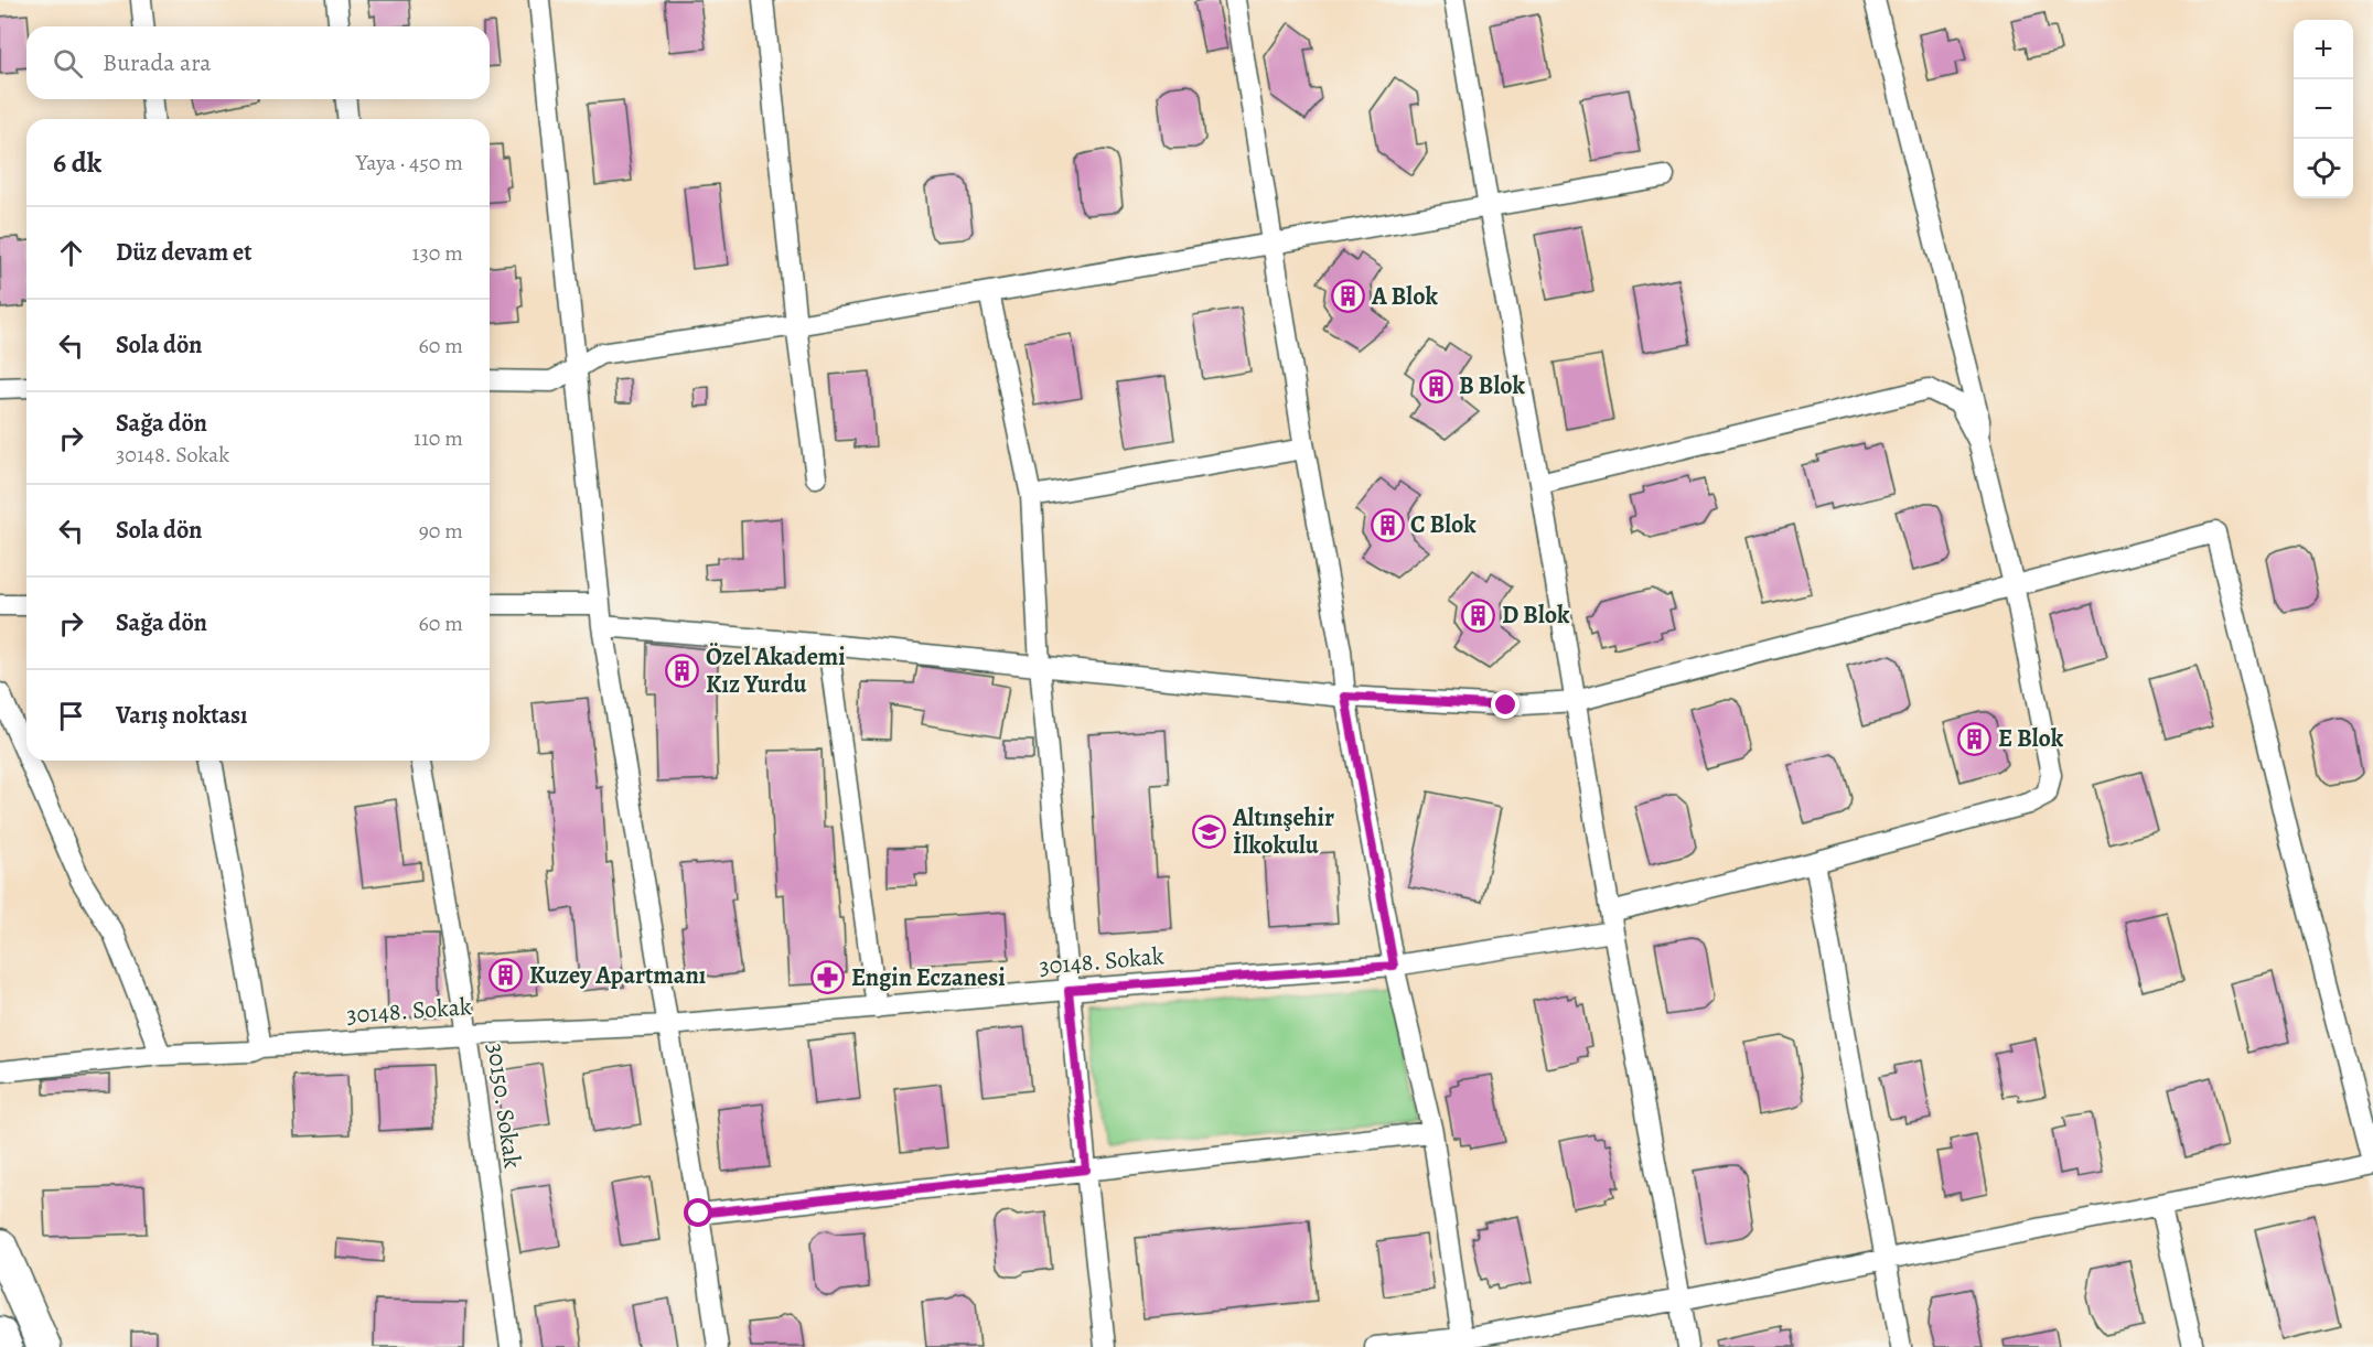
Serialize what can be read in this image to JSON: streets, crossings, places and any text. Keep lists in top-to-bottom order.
{
  "streets": {
    "street": ["30148. Sokak", "30150. Sokak"]
  },
  "crossings": [
    ["30148. Sokak", "30150. Sokak"]
  ],
  "places": {
    "building": [
      "A Blok",
      "B Blok",
      "C Blok",
      "D Blok",
      "Özel Akademi Kız Yurdu",
      "E Blok",
      "Kuzey Apartmanı"
    ],
    "school or university": ["Altınşehir İlkokulu"],
    "pharmacy": ["Engin Eczanesi"]
  },
  "page": {
    "map_buttons": ["+", "−"],
    "search": "Burada ara",
    "heading": ["6 dk", "Yaya · 450 m"],
    "list": [
      ["Düz devam et", "130 m"],
      ["Sola dön", "60 m"],
      ["Sağa dön", "30148. Sokak", "110 m"],
      ["Sola dön", "90 m"],
      ["Sağa dön", "60 m"],
      "Varış noktası"
    ]
  }
}
